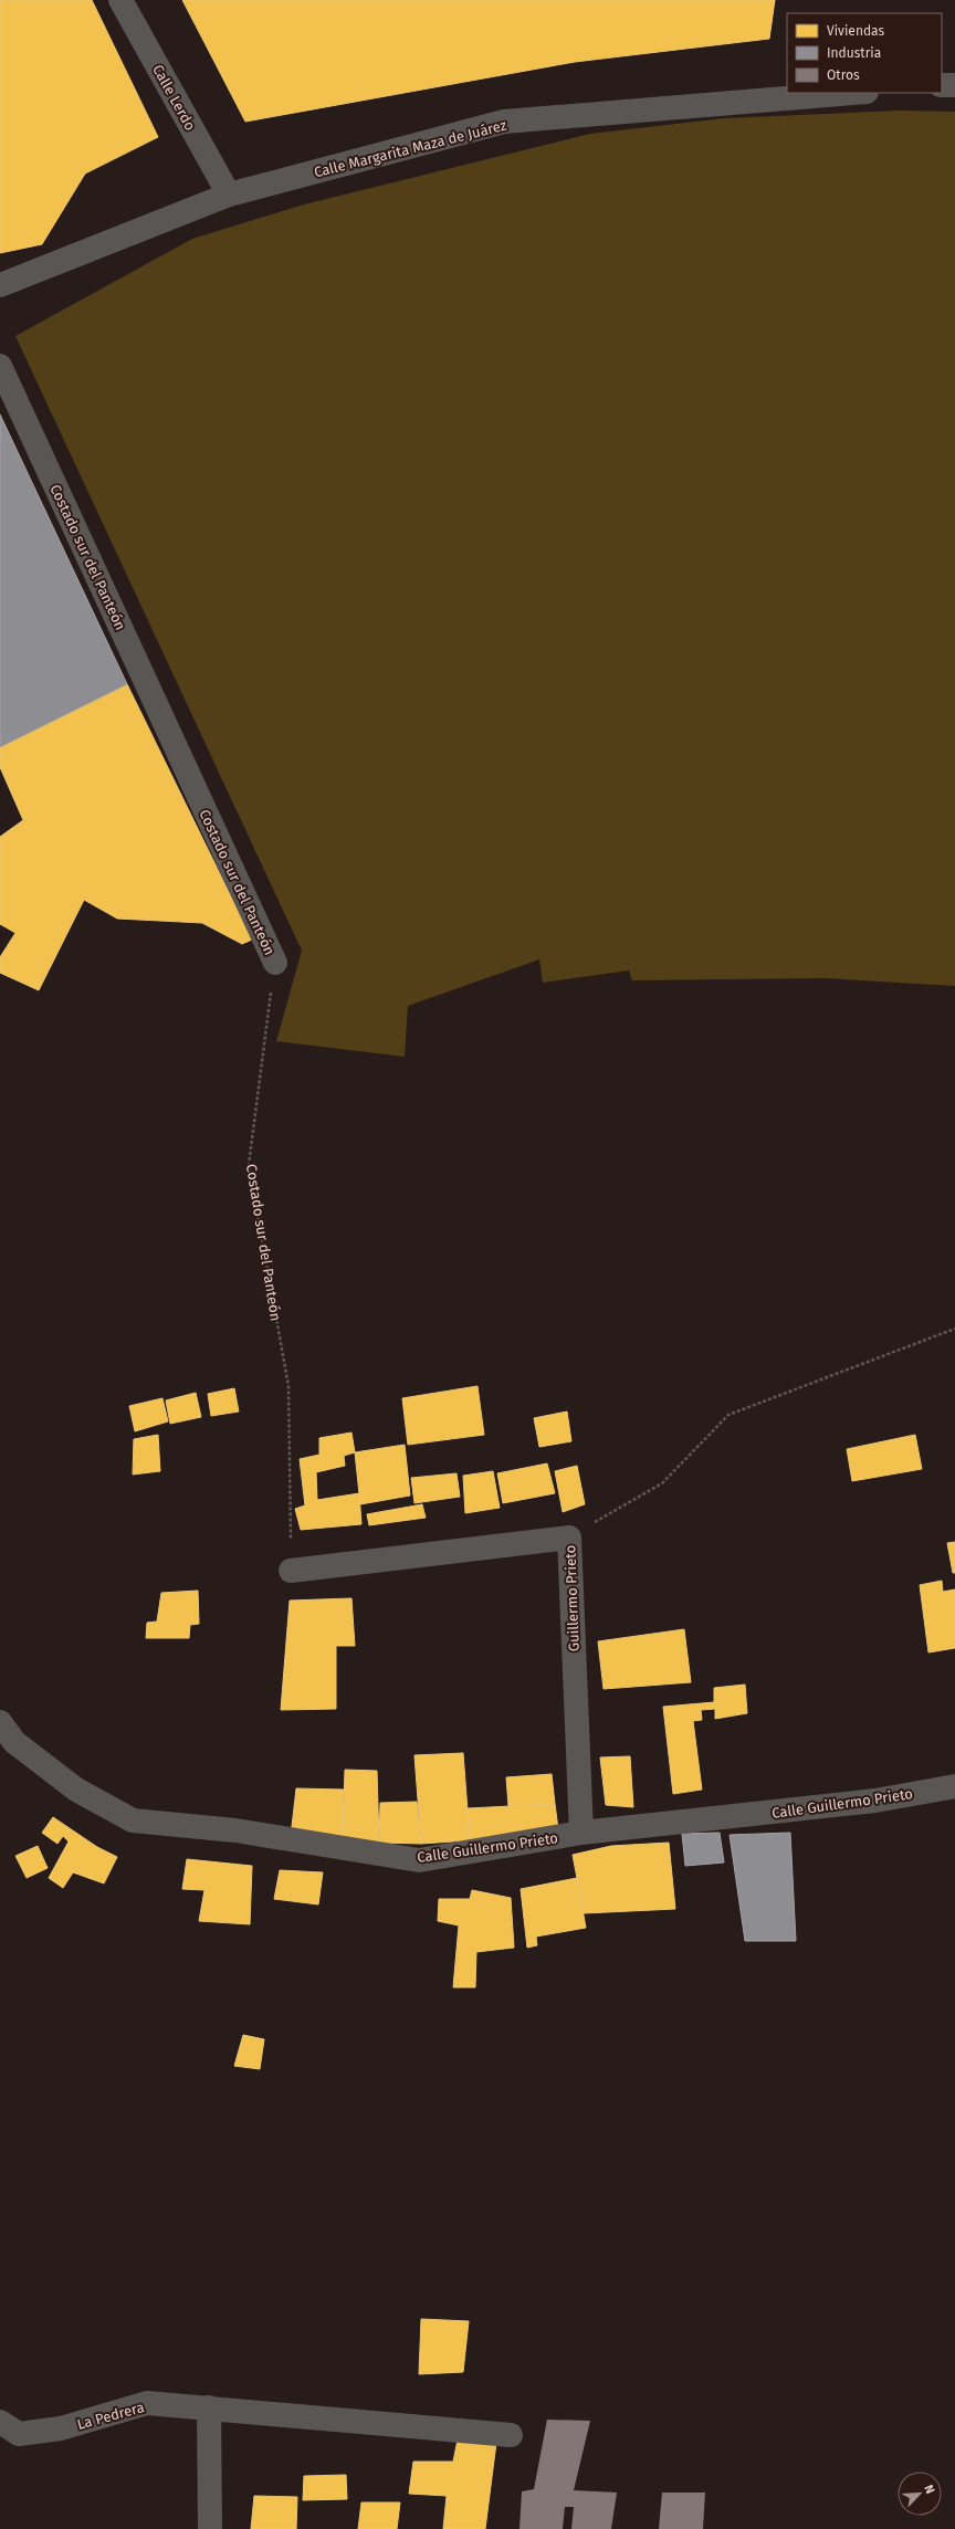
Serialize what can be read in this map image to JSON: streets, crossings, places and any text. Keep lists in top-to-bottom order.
{
  "streets": {
    "street": [
      "Calle Lerdo",
      "Calle Margarita Maza de Juárez",
      "Costado sur del Panteón",
      "Guillermo Prieto",
      "Calle Guillermo Prieto",
      "La Pedrera"
    ]
  },
  "crossings": [
    ["Calle Lerdo", "Calle Margarita Maza de Juárez"],
    ["Costado sur del Panteón", "Guillermo Prieto"],
    ["Guillermo Prieto", "Calle Guillermo Prieto"]
  ],
  "legend": ["Viviendas", "Industria", "Otros"],
  "north": "top right"
}
